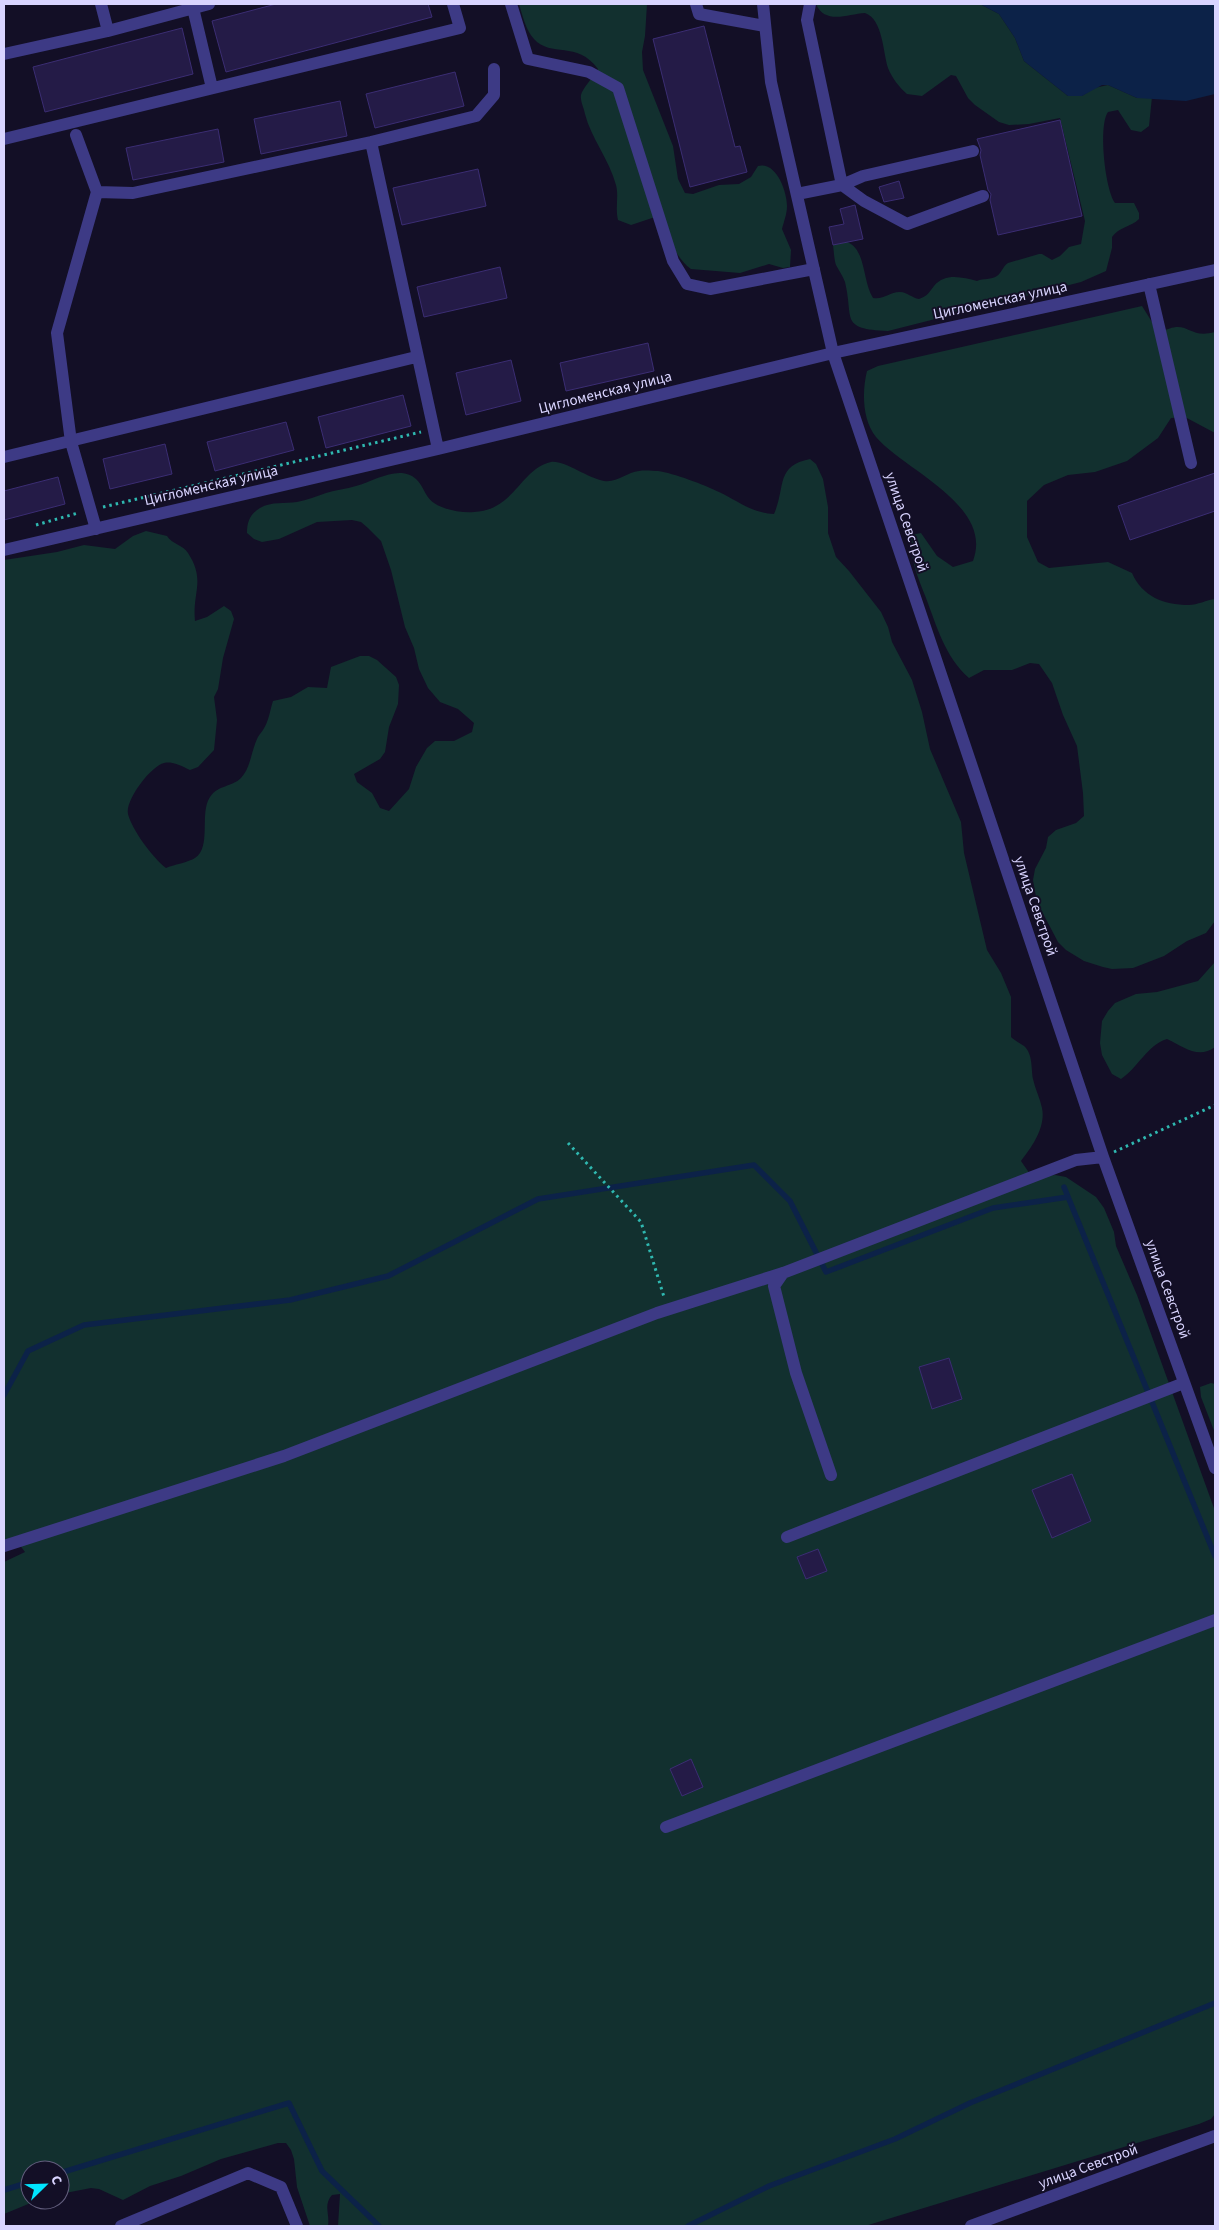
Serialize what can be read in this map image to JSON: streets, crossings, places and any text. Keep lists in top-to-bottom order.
{
  "streets": {
    "street": ["Цигломенская улица", "улица Севстрой"]
  },
  "crossings": [
    ["Цигломенская улица", "улица Севстрой"]
  ],
  "north": "top right"
}
